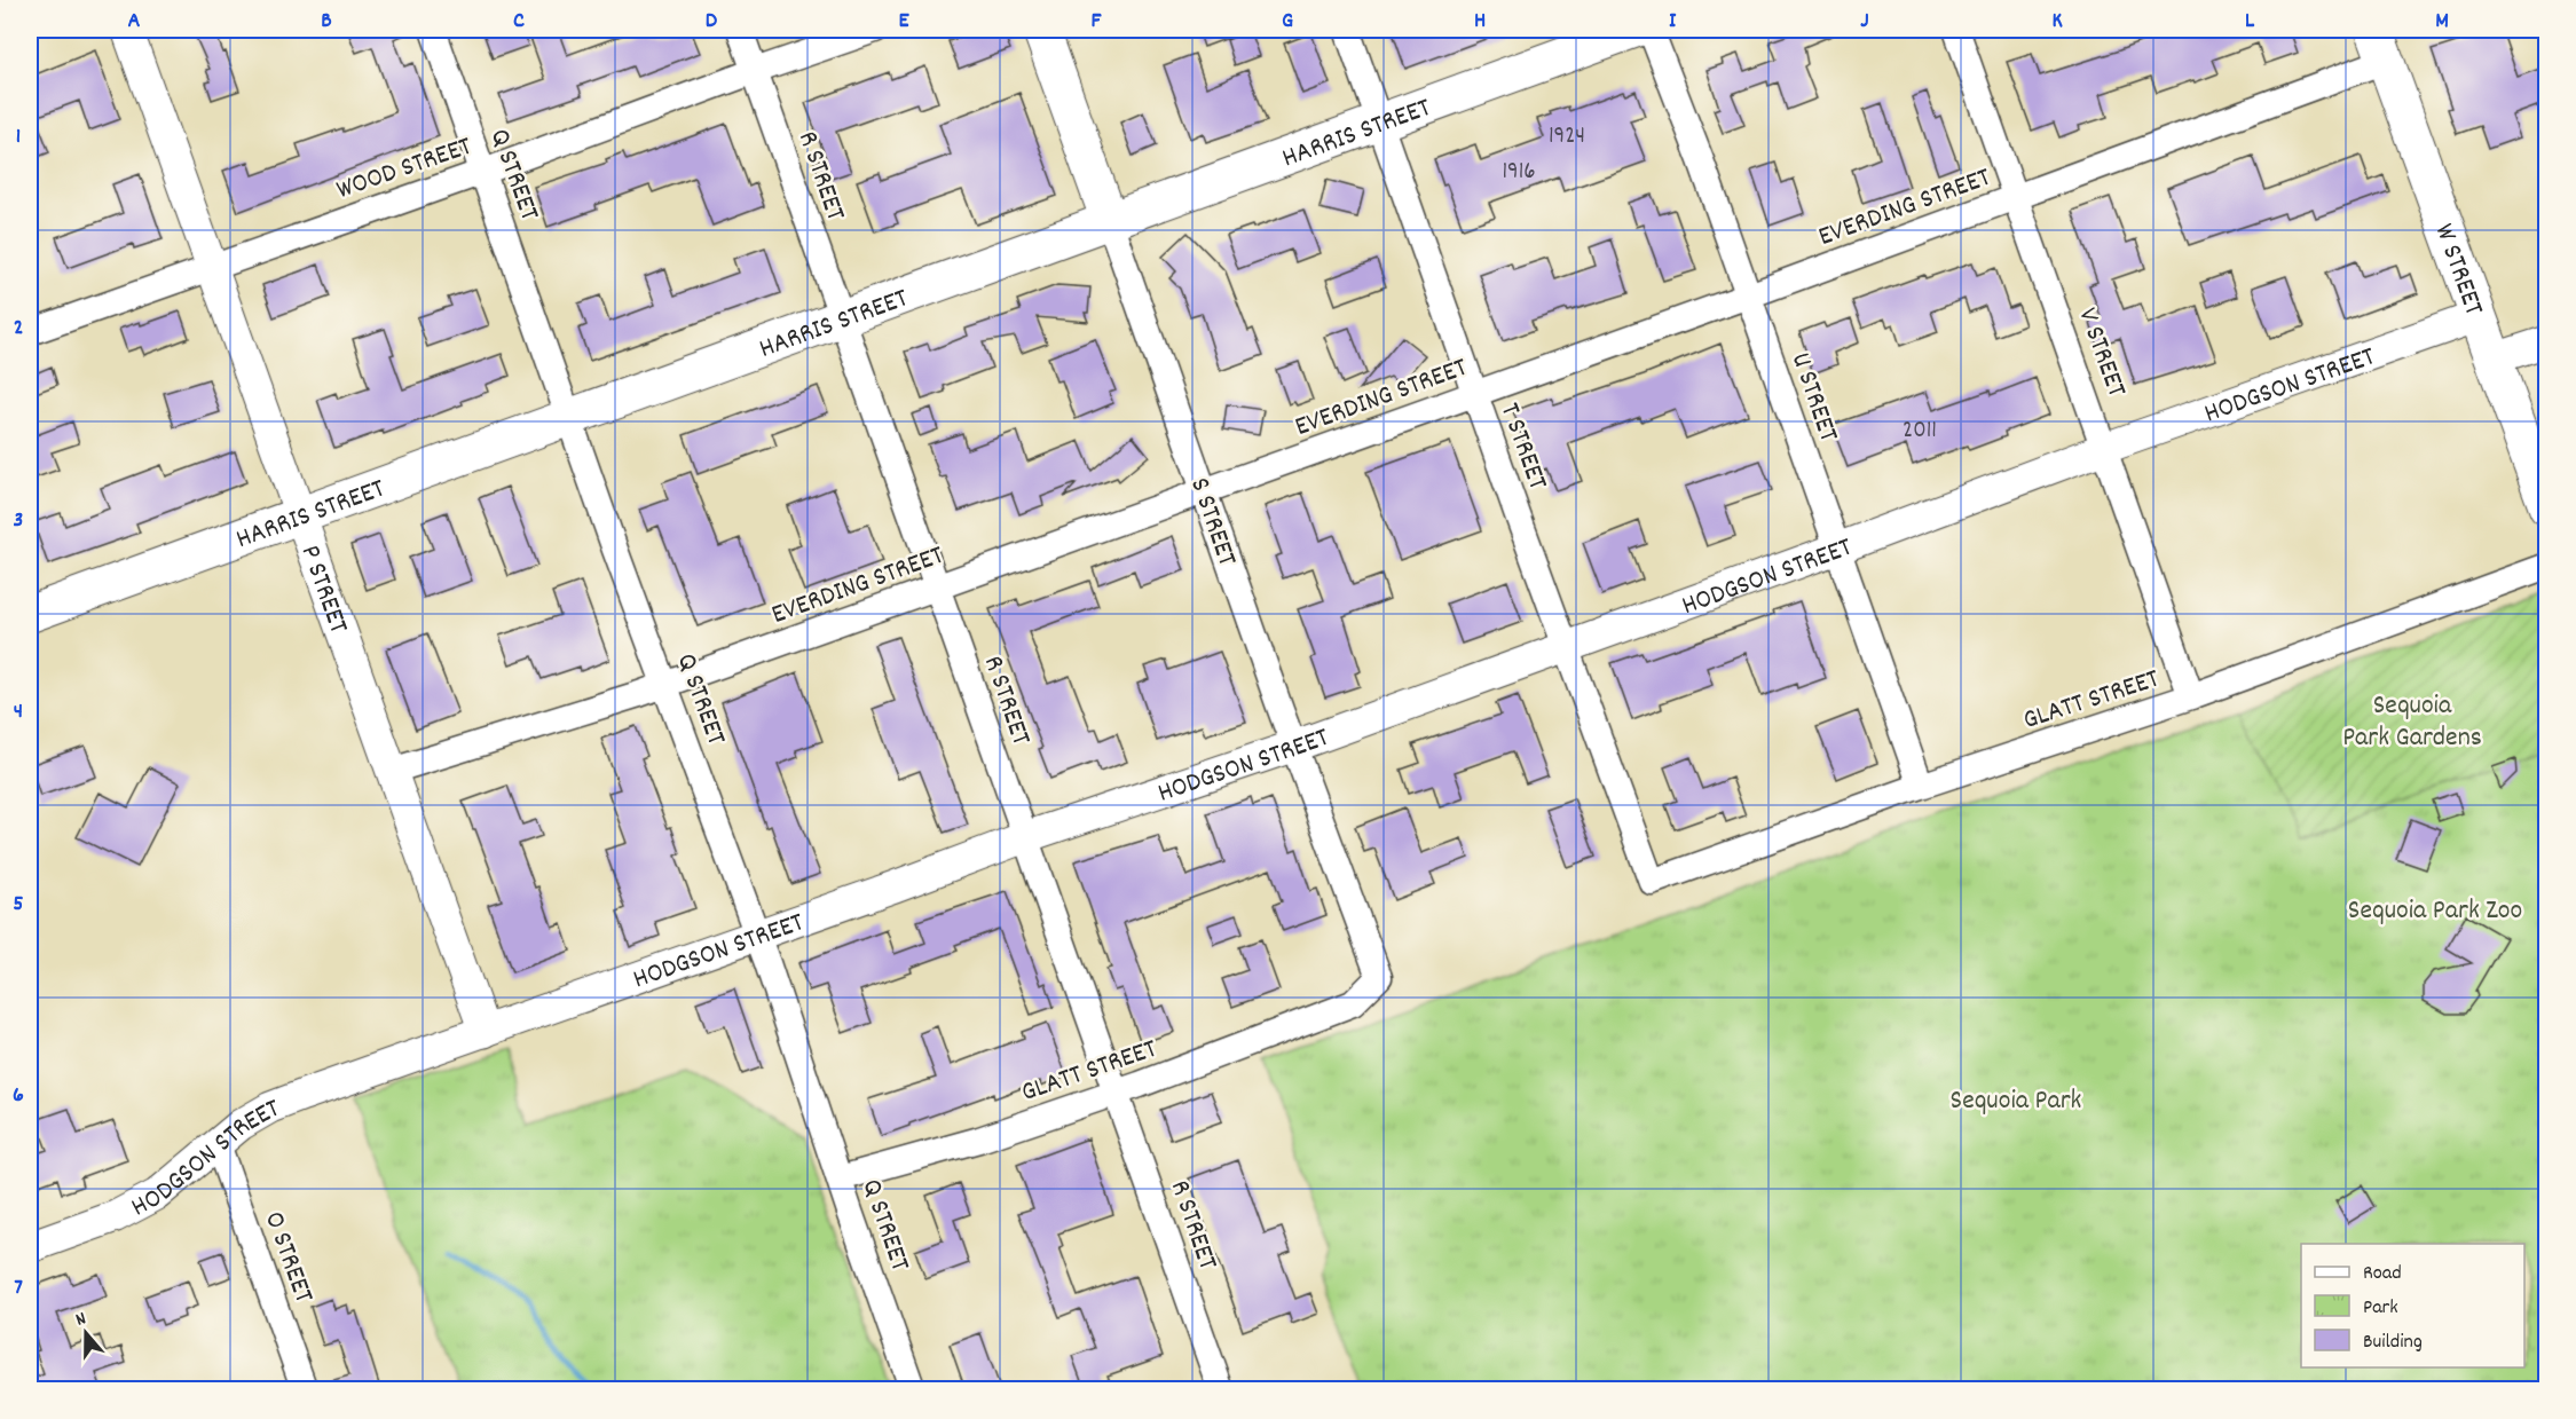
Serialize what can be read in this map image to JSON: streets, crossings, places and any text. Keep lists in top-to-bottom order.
{
  "streets": {
    "main road": ["HARRIS STREET", "W STREET", "S STREET"],
    "street": [
      "WOOD STREET",
      "Q STREET",
      "R STREET",
      "EVERDING STREET",
      "V STREET",
      "HODGSON STREET",
      "U STREET",
      "T STREET",
      "P STREET",
      "GLATT STREET",
      "O STREET"
    ]
  },
  "crossings": [
    ["HARRIS STREET", "Q STREET"],
    ["HARRIS STREET", "R STREET"],
    ["HARRIS STREET", "T STREET"],
    ["HARRIS STREET", "S STREET"],
    ["HARRIS STREET", "P STREET"],
    ["WOOD STREET", "Q STREET"],
    ["WOOD STREET", "R STREET"],
    ["WOOD STREET", "P STREET"],
    ["Q STREET", "EVERDING STREET"],
    ["Q STREET", "HODGSON STREET"],
    ["Q STREET", "GLATT STREET"],
    ["R STREET", "EVERDING STREET"],
    ["R STREET", "HODGSON STREET"],
    ["R STREET", "GLATT STREET"],
    ["EVERDING STREET", "W STREET"],
    ["EVERDING STREET", "V STREET"],
    ["EVERDING STREET", "U STREET"],
    ["EVERDING STREET", "T STREET"],
    ["EVERDING STREET", "S STREET"],
    ["EVERDING STREET", "P STREET"],
    ["W STREET", "HODGSON STREET"],
    ["V STREET", "HODGSON STREET"],
    ["V STREET", "GLATT STREET"],
    ["HODGSON STREET", "U STREET"],
    ["HODGSON STREET", "T STREET"],
    ["HODGSON STREET", "S STREET"],
    ["HODGSON STREET", "P STREET"],
    ["HODGSON STREET", "O STREET"],
    ["U STREET", "GLATT STREET"],
    ["T STREET", "GLATT STREET"],
    ["S STREET", "GLATT STREET"]
  ],
  "parks": ["Sequoia Park Gardens", "Sequoia Park Zoo", "Sequoia Park"],
  "house_numbers": ["1924", "1916", "2011"],
  "legend": ["Road", "Park", "Building"],
  "north": "top",
  "grid": {
    "columns": [
      "A",
      "B",
      "C",
      "D",
      "E",
      "F",
      "G",
      "H",
      "I",
      "J",
      "K",
      "L",
      "M"
    ],
    "rows": [
      "1",
      "2",
      "3",
      "4",
      "5",
      "6",
      "7"
    ]
  }
}
